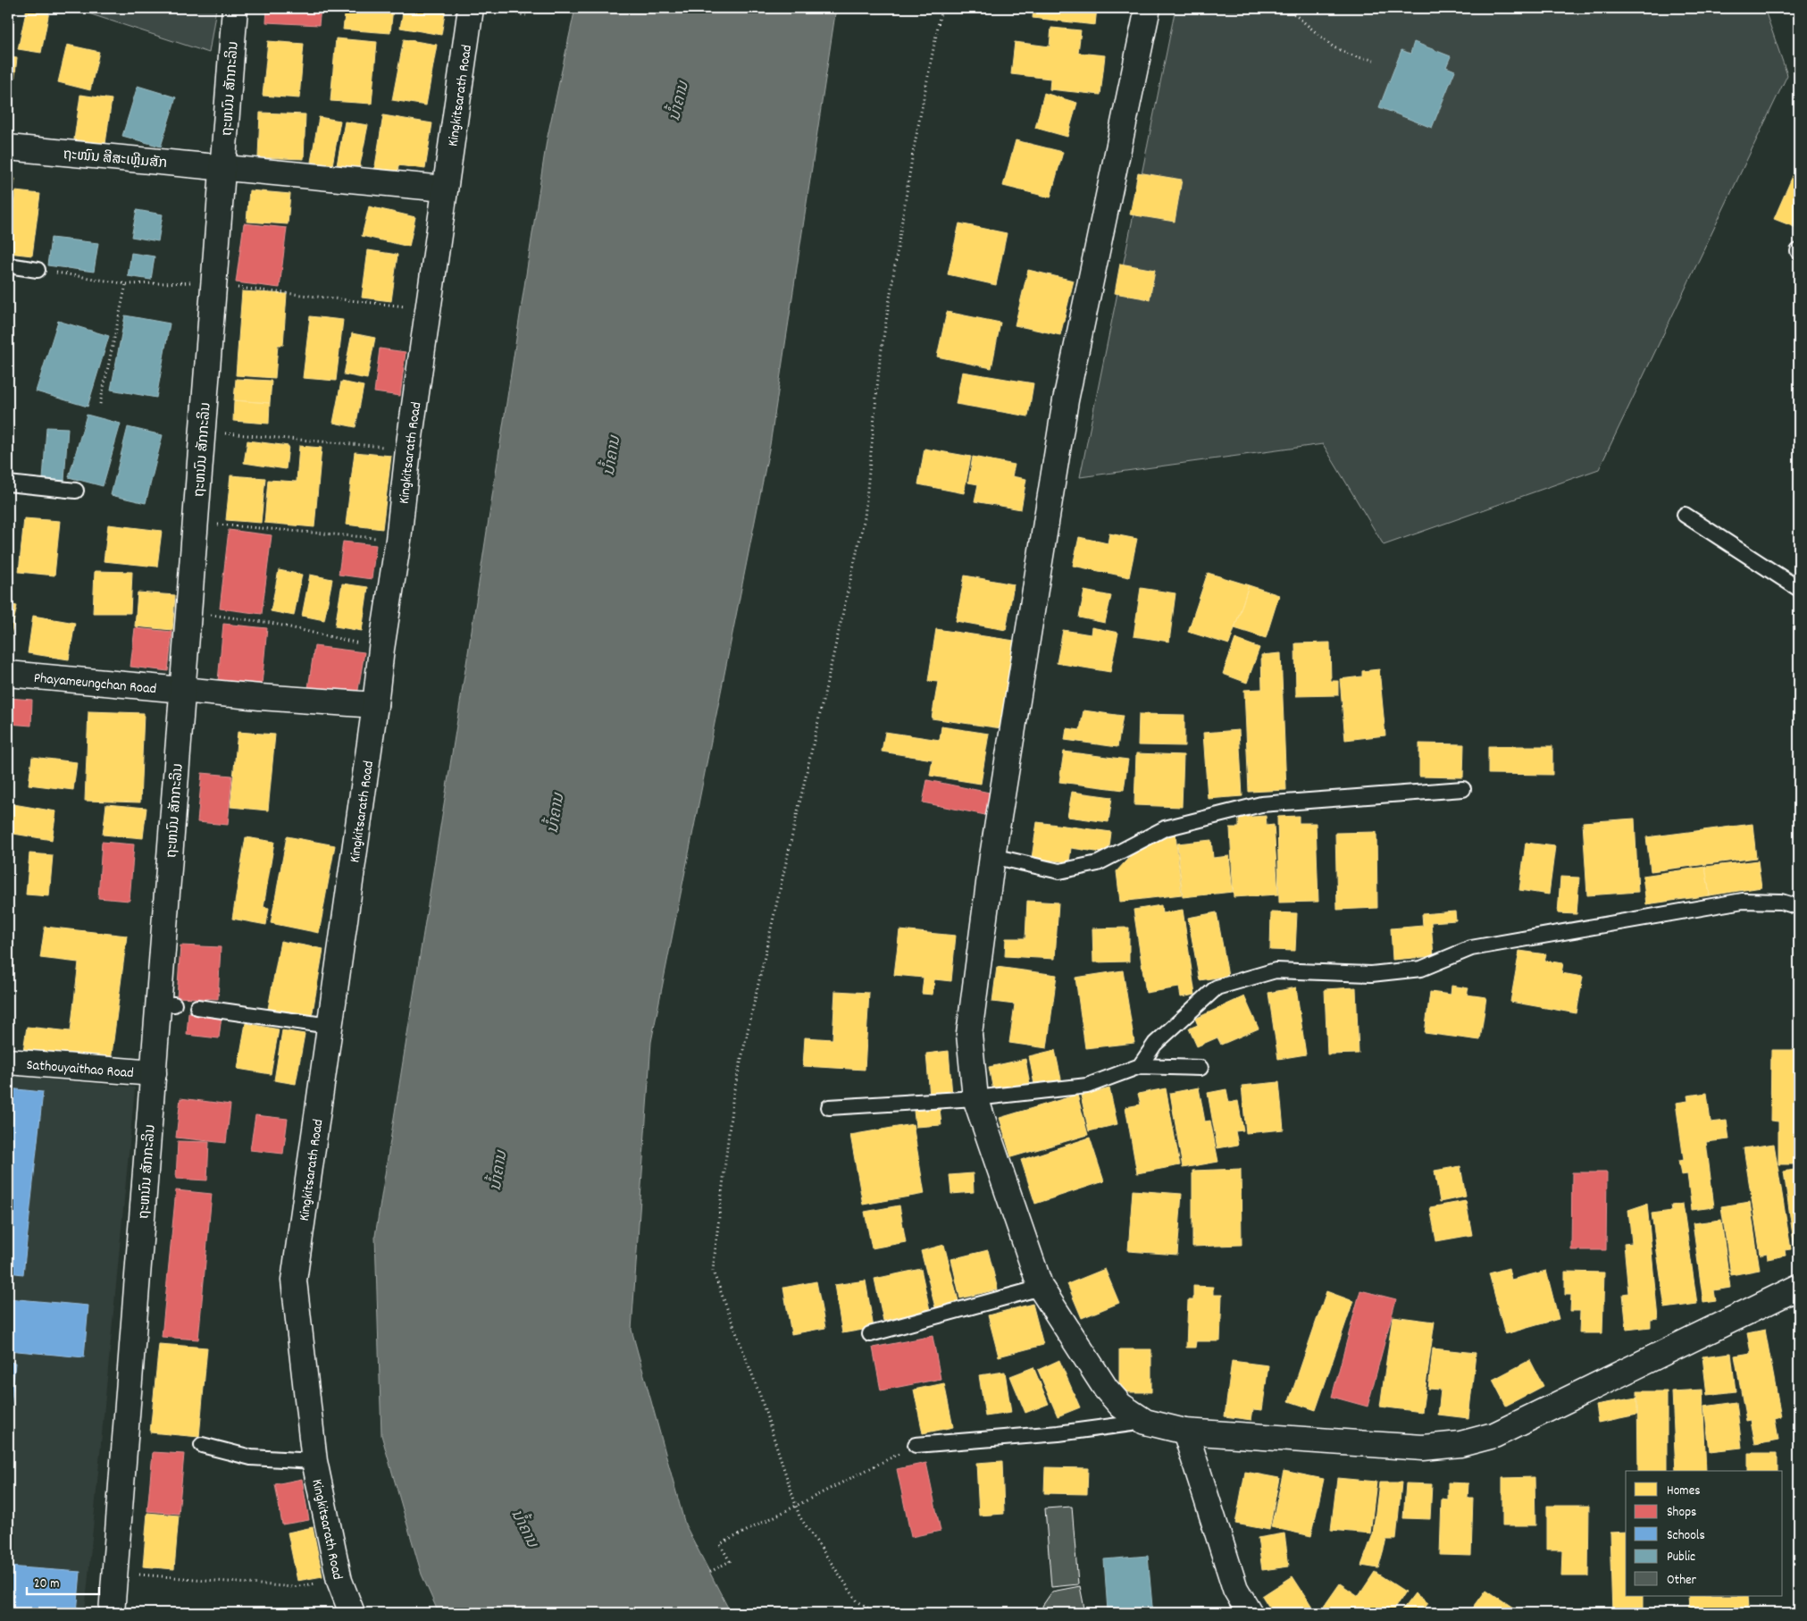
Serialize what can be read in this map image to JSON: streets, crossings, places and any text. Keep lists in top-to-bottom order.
{
  "streets": {
    "street": [
      "ຖະຫນົນ ສັກກະລິນ",
      "Kingkitsarath Road",
      "ຖະໜົນ ສີສະເຫຼີມສັກ",
      "Phayameungchan Road",
      "Sathouyaithao Road"
    ]
  },
  "crossings": [
    ["ຖະຫນົນ ສັກກະລິນ", "ຖະໜົນ ສີສະເຫຼີມສັກ"],
    ["ຖະຫນົນ ສັກກະລິນ", "Phayameungchan Road"],
    ["ຖະຫນົນ ສັກກະລິນ", "Sathouyaithao Road"],
    ["Kingkitsarath Road", "ຖະໜົນ ສີສະເຫຼີມສັກ"],
    ["Kingkitsarath Road", "Phayameungchan Road"]
  ],
  "water": ["ນ້ຳຄານ"],
  "legend": [
    "Homes",
    "Shops",
    "Schools",
    "Public",
    "Other"
  ],
  "scale_bar": "20 m"
}
